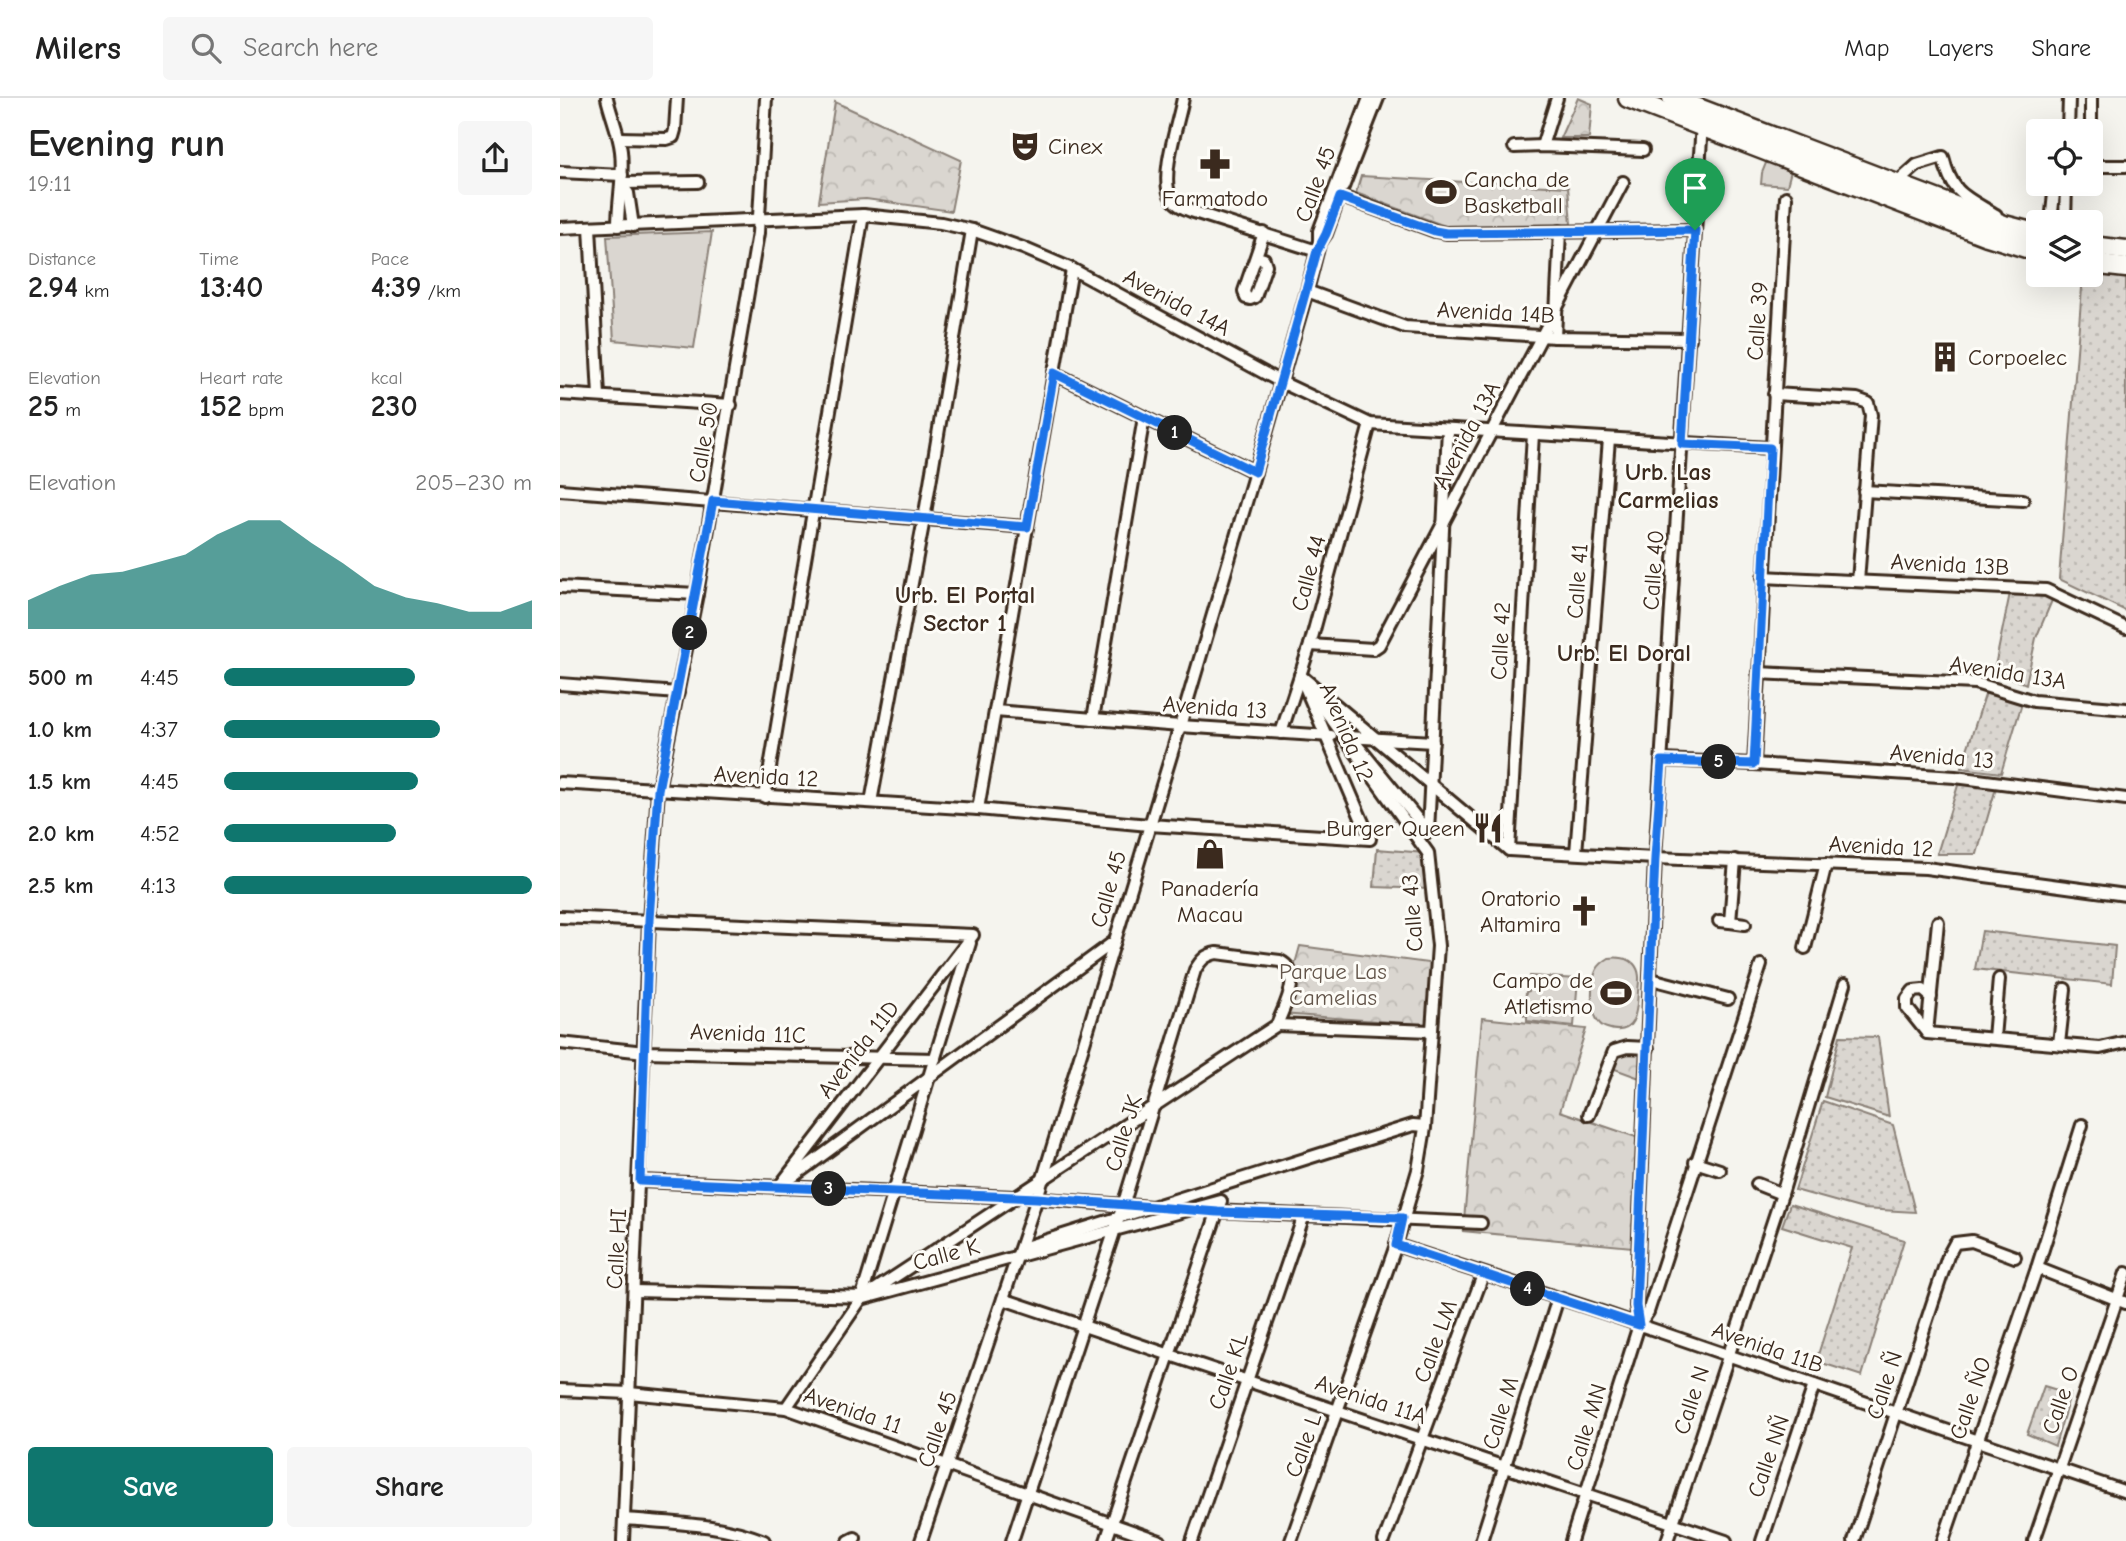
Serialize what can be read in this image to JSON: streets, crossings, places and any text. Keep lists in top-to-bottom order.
{
  "streets": {
    "street": [
      "Calle 45",
      "Avenida 14A",
      "Avenida 14B",
      "Calle 39",
      "Avenida 13A",
      "Calle 50",
      "Avenida 13B",
      "Calle 40",
      "Calle 44",
      "Calle 41",
      "Calle 42",
      "Avenida 13",
      "Avenida 12",
      "Calle 43",
      "Avenida 11C",
      "Avenida 11D",
      "Calle JK",
      "Calle HI",
      "Calle K",
      "Calle LM",
      "Avenida 11B",
      "Calle KL",
      "Calle Ñ",
      "Calle ÑO",
      "Avenida 11A",
      "Calle N",
      "Calle O",
      "Avenida 11",
      "Calle M",
      "Calle MN",
      "Calle L",
      "Calle NÑ"
    ]
  },
  "crossings": [
    ["Calle 45", "Avenida 14A"],
    ["Calle 45", "Avenida 14B"],
    ["Calle 45", "Avenida 13"],
    ["Calle 45", "Avenida 12"],
    ["Calle 45", "Avenida 11A"],
    ["Calle 45", "Avenida 11"],
    ["Avenida 14A", "Calle 39"],
    ["Avenida 14A", "Calle 50"],
    ["Avenida 14A", "Calle 40"],
    ["Avenida 14A", "Calle 44"],
    ["Avenida 14A", "Calle 41"],
    ["Avenida 14A", "Calle 42"],
    ["Avenida 14B", "Calle 40"],
    ["Calle 39", "Avenida 13A"],
    ["Calle 39", "Avenida 13B"],
    ["Calle 39", "Avenida 13"],
    ["Avenida 13A", "Calle 44"],
    ["Calle 50", "Avenida 12"],
    ["Calle 50", "Calle HI"],
    ["Calle 40", "Avenida 13"],
    ["Calle 40", "Avenida 12"],
    ["Calle 40", "Avenida 11B"],
    ["Calle 40", "Calle MN"],
    ["Calle 44", "Avenida 13"],
    ["Calle 44", "Avenida 12"],
    ["Calle 44", "Calle 43"],
    ["Calle 41", "Avenida 12"],
    ["Calle 42", "Avenida 12"],
    ["Avenida 12", "Calle 43"],
    ["Avenida 12", "Calle HI"],
    ["Calle 43", "Avenida 11B"],
    ["Calle 43", "Calle L"],
    ["Avenida 11C", "Calle HI"],
    ["Calle JK", "Calle K"],
    ["Calle JK", "Avenida 11A"],
    ["Calle JK", "Avenida 11"],
    ["Calle HI", "Avenida 11"],
    ["Calle LM", "Avenida 11B"],
    ["Calle LM", "Avenida 11A"],
    ["Avenida 11B", "Calle Ñ"],
    ["Avenida 11B", "Calle ÑO"],
    ["Avenida 11B", "Calle N"],
    ["Avenida 11B", "Calle O"],
    ["Avenida 11B", "Calle M"],
    ["Avenida 11B", "Calle MN"],
    ["Avenida 11B", "Calle L"],
    ["Avenida 11B", "Calle NÑ"],
    ["Calle KL", "Avenida 11A"],
    ["Avenida 11A", "Calle N"],
    ["Avenida 11A", "Calle M"],
    ["Avenida 11A", "Calle MN"],
    ["Avenida 11A", "Calle L"]
  ],
  "districts": ["Urb. Las Carmelias", "Urb. El Portal Sector 1", "Urb. El Doral"],
  "parks": ["Parque Las Camelias"],
  "places": {
    "theatre": ["Cinex"],
    "pharmacy": ["Farmatodo"],
    "sports": ["Cancha de Basketball", "Campo de Atletismo"],
    "building": ["Corpoelec"],
    "restaurant": ["Burger Queen"],
    "shop": ["Panadería Macau"],
    "church": ["Oratorio Altamira"]
  },
  "page": {
    "header": "Milers",
    "search": "Search here",
    "nav": ["Map", "Layers", "Share"],
    "heading": ["Evening run", "19:11"],
    "stats": [
      ["Distance", "2.94 km"],
      ["Time", "13:40"],
      ["Pace", "4:39 /km"],
      ["Elevation", "25 m"],
      ["Heart rate", "152 bpm"],
      ["kcal", "230"]
    ],
    "pins": [
      "1",
      "2",
      "5",
      "3",
      "4"
    ],
    "chart": ["Elevation", "205–230 m"],
    "list": [
      {
        "name": "500 m",
        "note": "4:45"
      },
      {
        "name": "1.0 km",
        "note": "4:37"
      },
      {
        "name": "1.5 km",
        "note": "4:45"
      },
      {
        "name": "2.0 km",
        "note": "4:52"
      },
      {
        "name": "2.5 km",
        "note": "4:13"
      }
    ],
    "buttons": ["Save", "Share"]
  }
}
